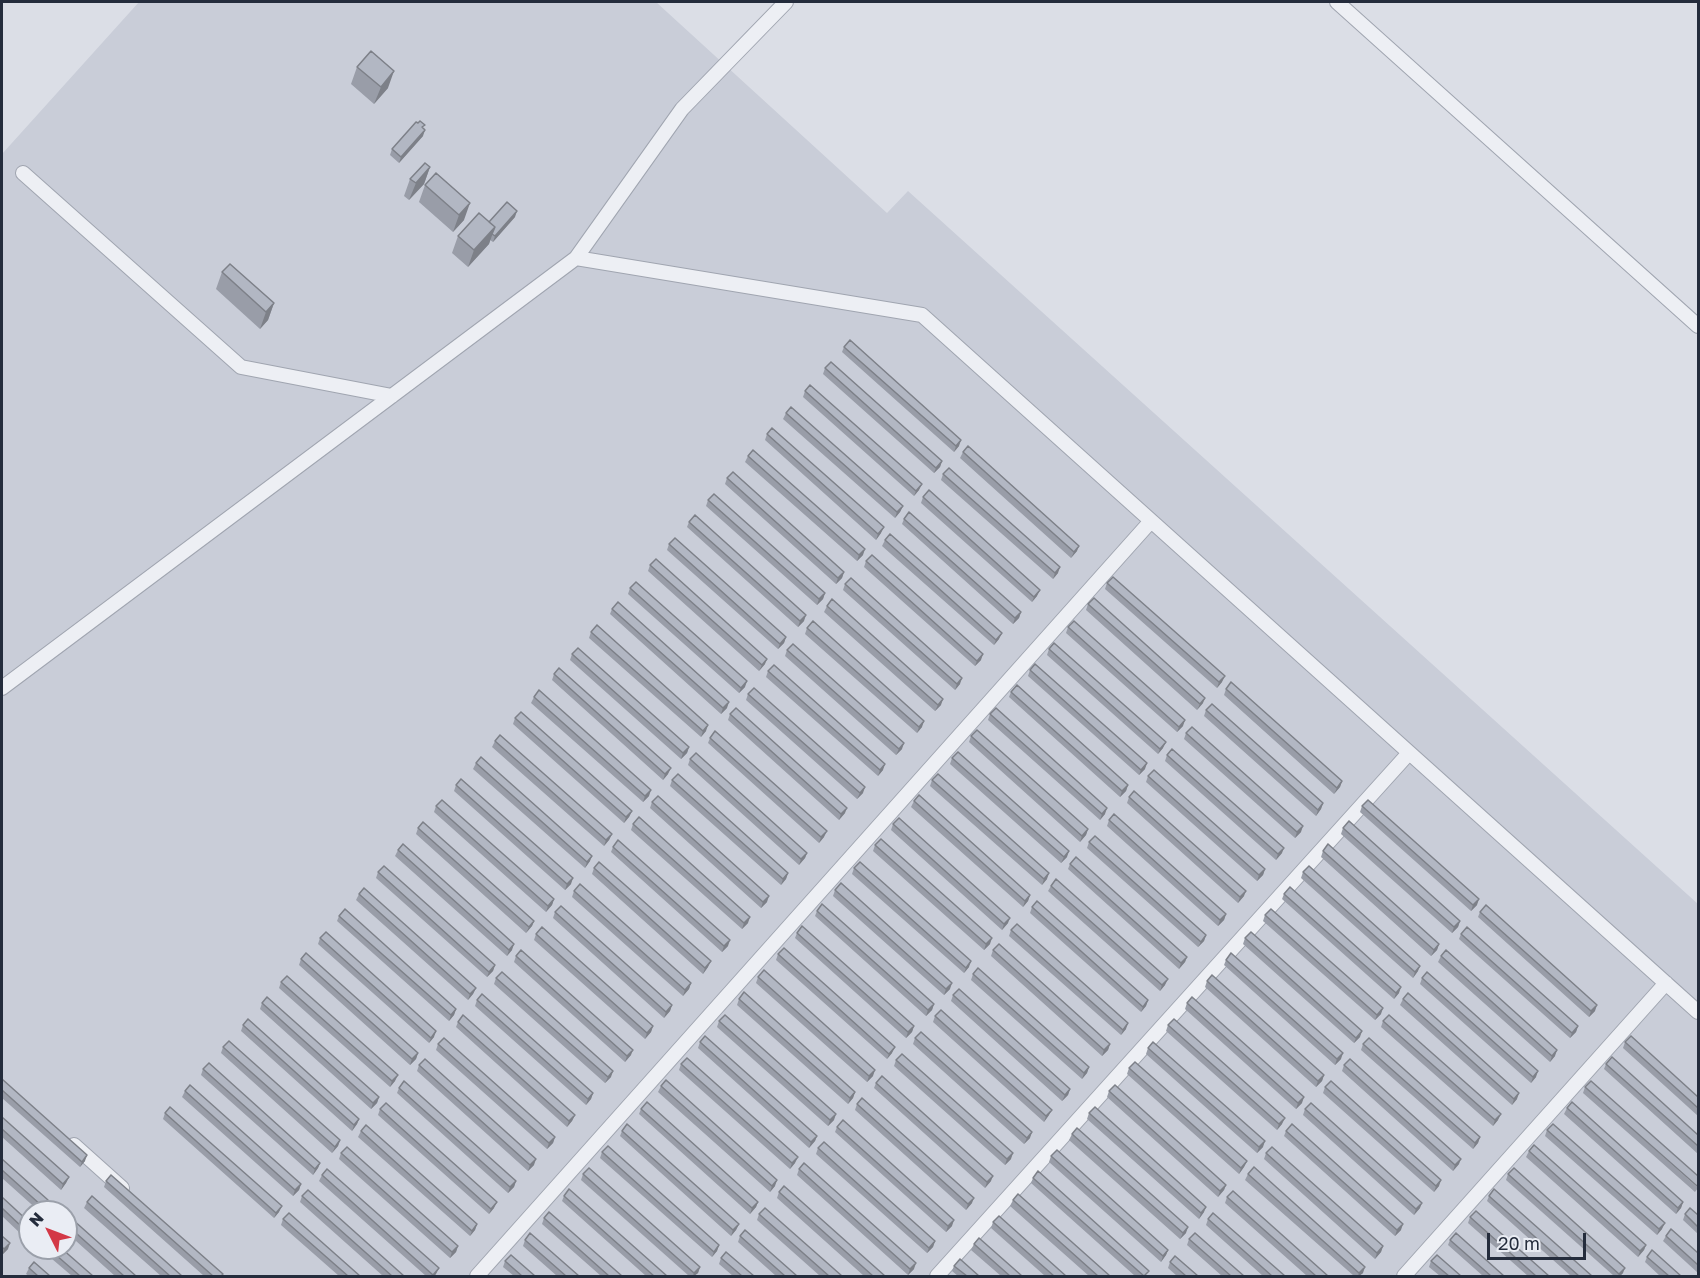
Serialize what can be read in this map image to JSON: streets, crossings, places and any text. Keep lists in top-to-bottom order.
{
  "scale_bar": "20 m",
  "north": "top left"
}
